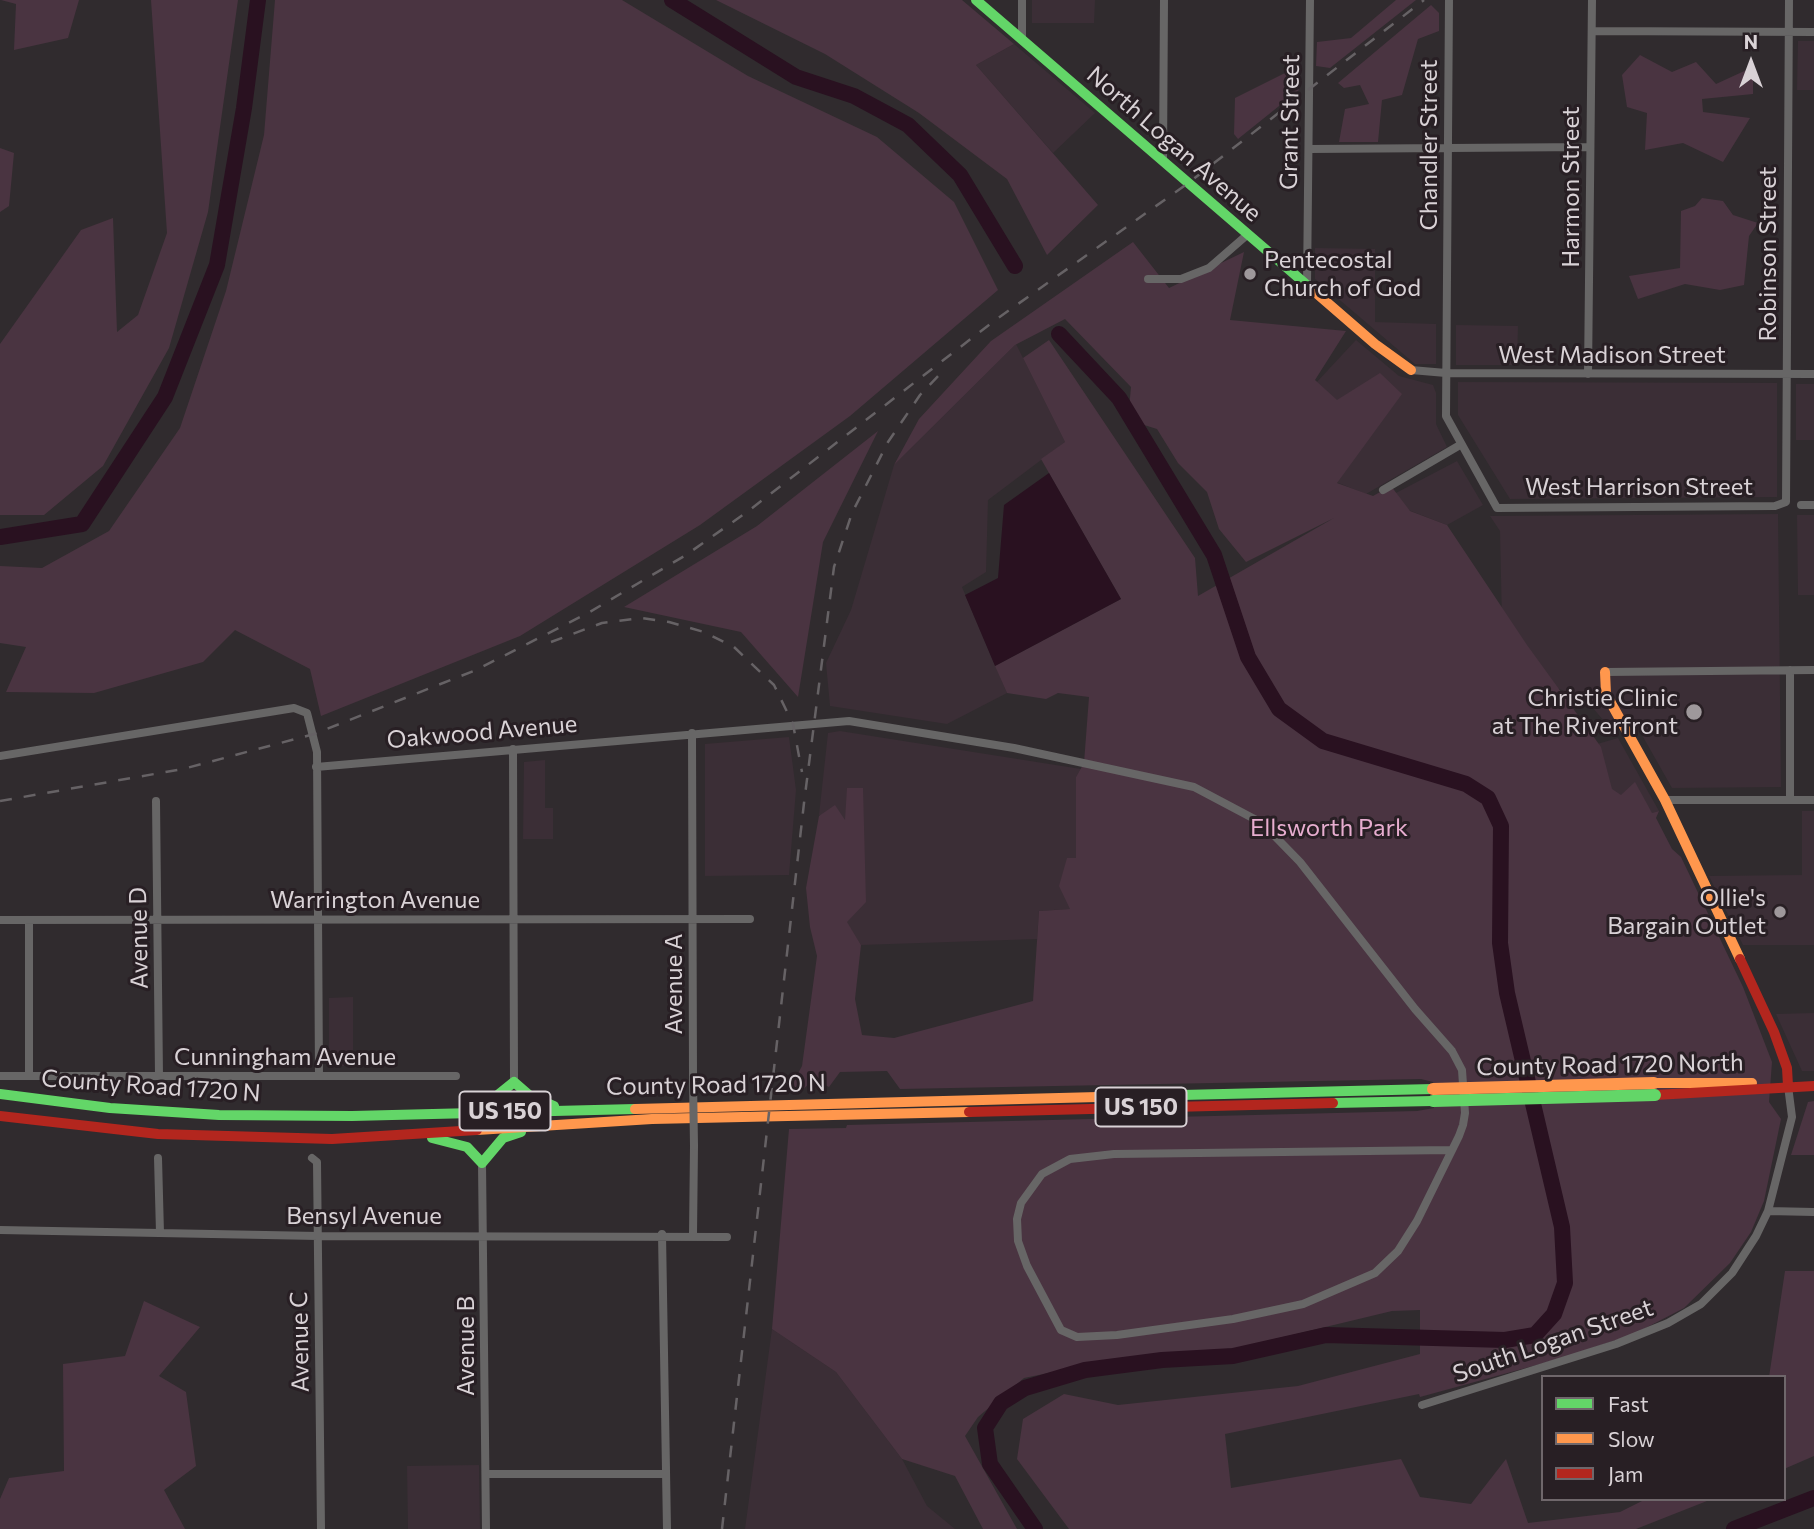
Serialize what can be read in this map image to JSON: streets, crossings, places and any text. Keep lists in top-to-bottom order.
{
  "streets": {
    "main road": [
      "North Logan Avenue",
      "County Road 1720 North",
      "County Road 1720 N",
      "US 150"
    ],
    "street": [
      "Grant Street",
      "Chandler Street",
      "Harmon Street",
      "Robinson Street",
      "West Madison Street",
      "West Harrison Street",
      "Oakwood Avenue",
      "Warrington Avenue",
      "Avenue D",
      "Avenue A",
      "Cunningham Avenue",
      "Bensyl Avenue",
      "South Logan Street",
      "Avenue C",
      "Avenue B"
    ]
  },
  "crossings": [
    ["Grant Street", "North Logan Avenue"],
    ["North Logan Avenue", "West Madison Street"],
    ["Chandler Street", "West Madison Street"],
    ["Harmon Street", "West Madison Street"],
    ["Robinson Street", "West Madison Street"],
    ["Robinson Street", "West Harrison Street"],
    ["Oakwood Avenue", "Avenue A"],
    ["Warrington Avenue", "Avenue D"],
    ["Warrington Avenue", "Avenue A"],
    ["Avenue D", "Cunningham Avenue"],
    ["Avenue A", "Bensyl Avenue"],
    ["County Road 1720 North", "County Road 1720 N"],
    ["County Road 1720 North", "South Logan Street"],
    ["County Road 1720 N", "US 150"],
    ["Bensyl Avenue", "Avenue C"],
    ["Bensyl Avenue", "Avenue B"]
  ],
  "parks": ["Ellsworth Park"],
  "places": ["Pentecostal Church of God", "Christie Clinic at The Riverfront", "Ollie's Bargain Outlet"],
  "legend": ["Fast", "Slow", "Jam"],
  "north": "top"
}
